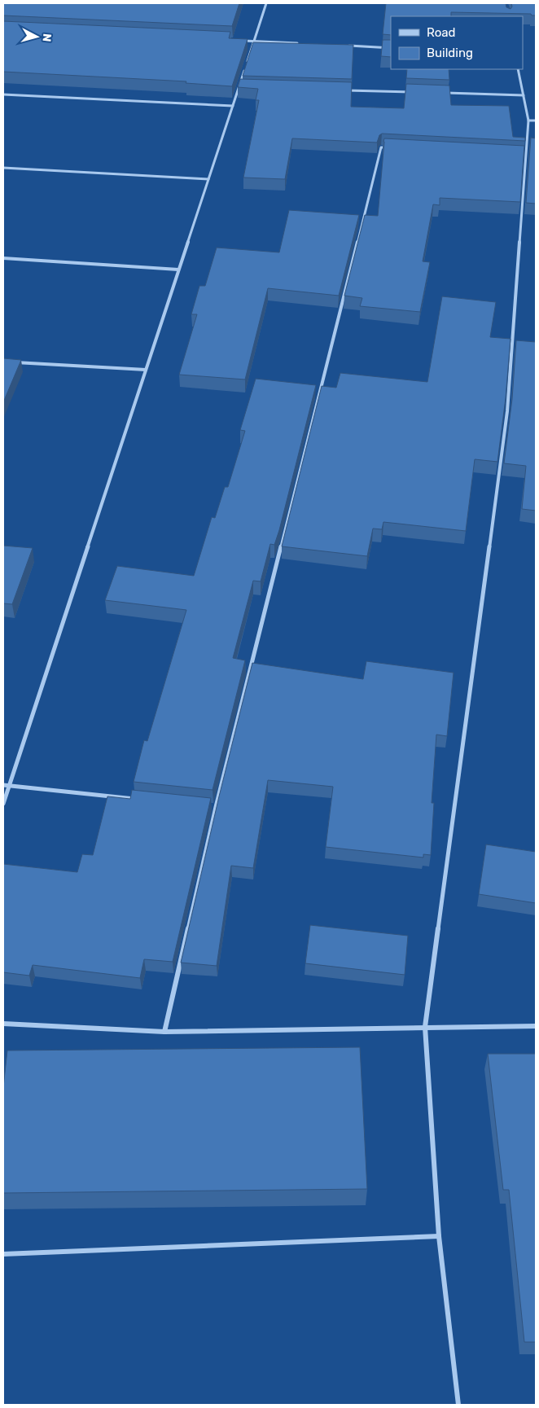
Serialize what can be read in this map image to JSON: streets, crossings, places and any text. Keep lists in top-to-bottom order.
{
  "legend": ["Road", "Building"],
  "north": "right"
}
